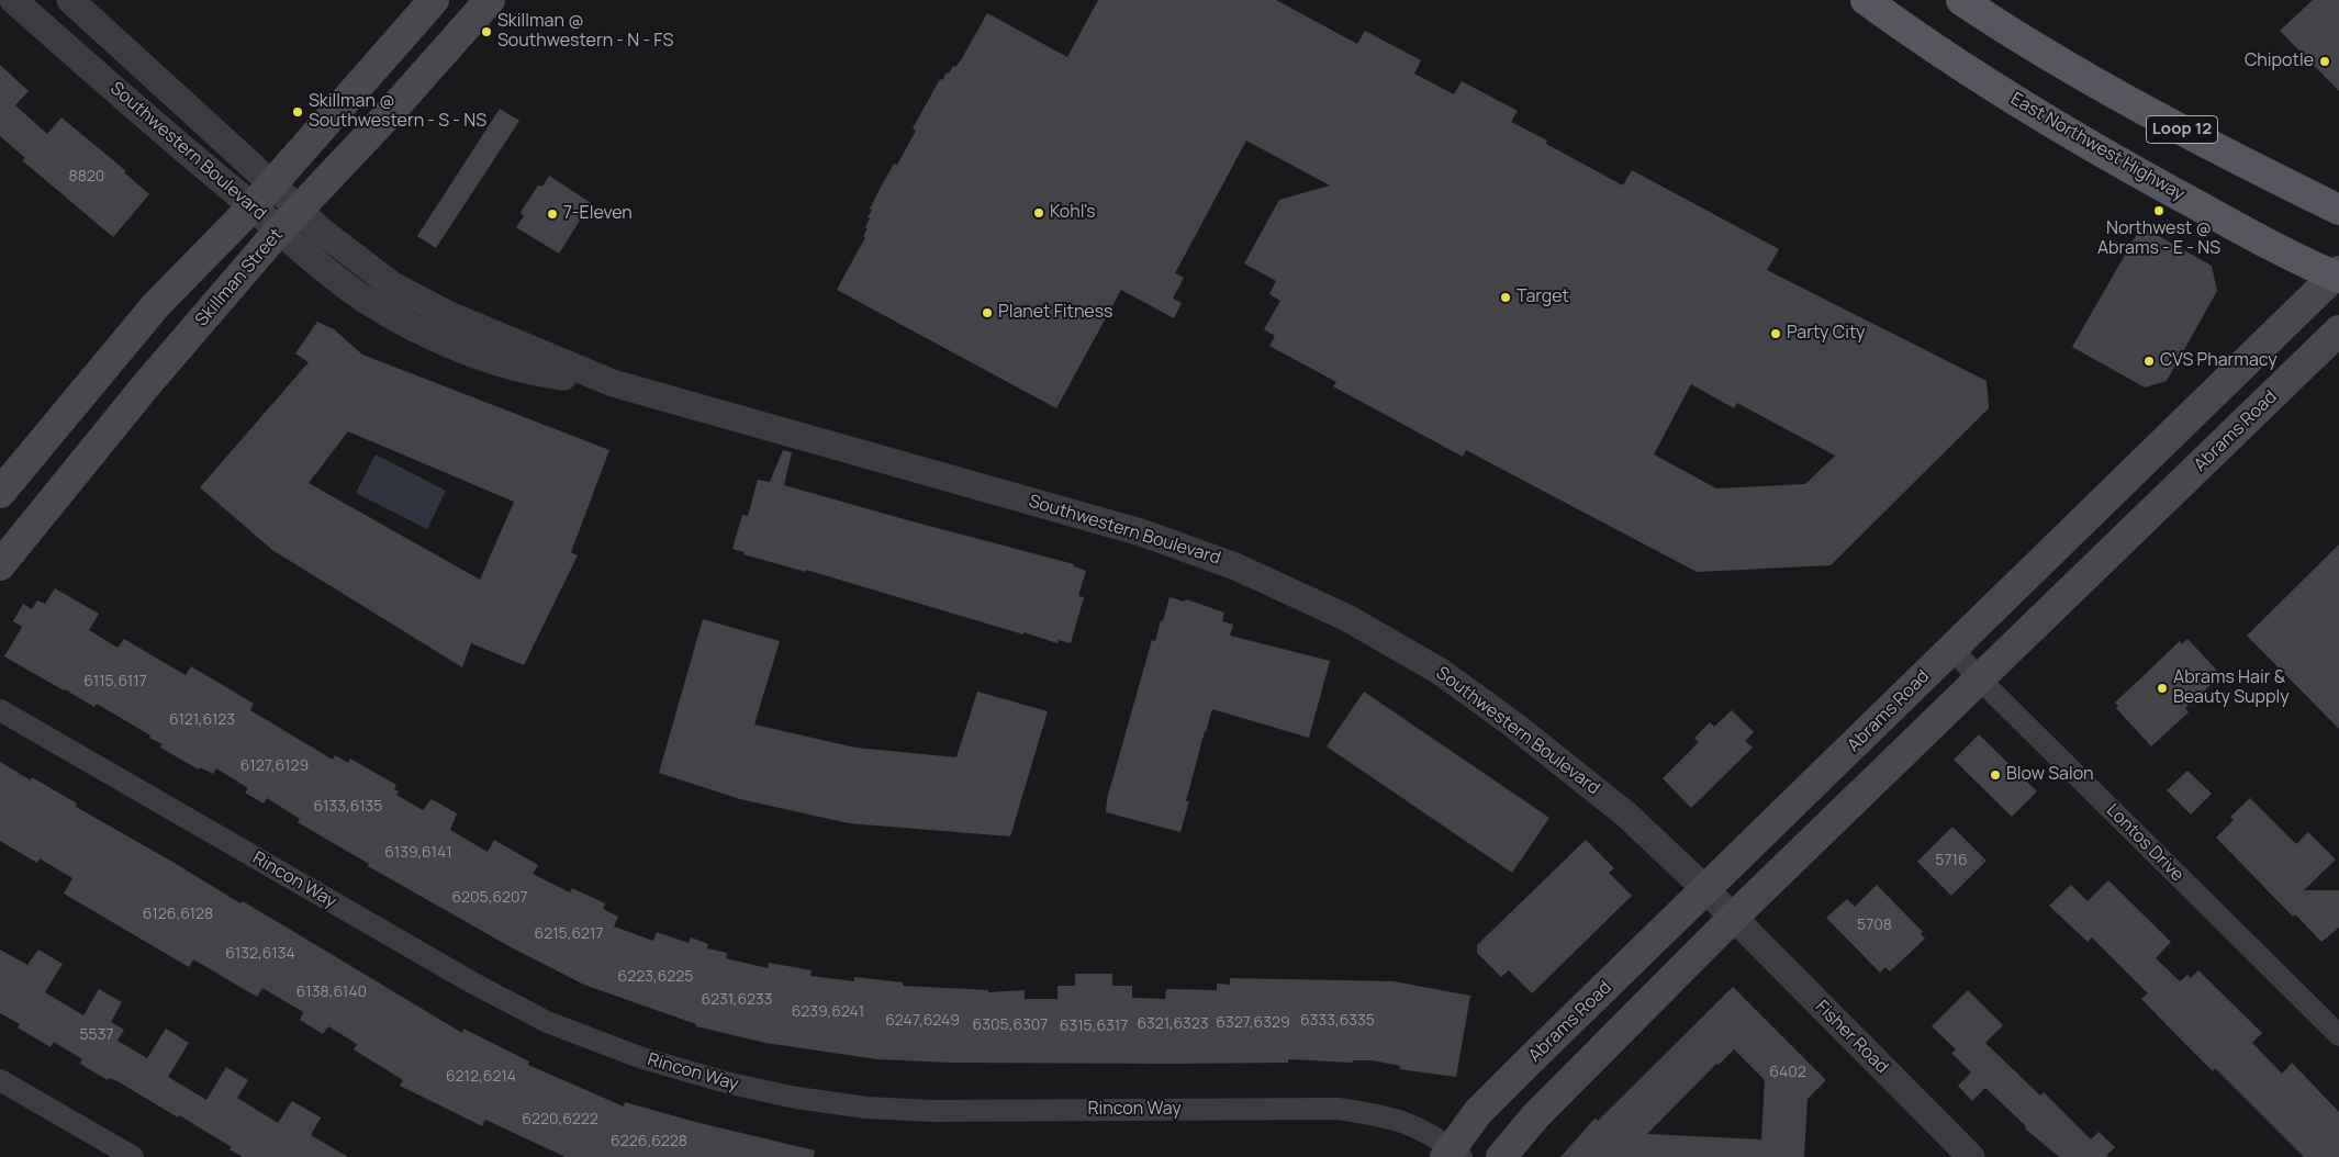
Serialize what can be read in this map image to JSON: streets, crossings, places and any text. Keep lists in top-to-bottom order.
{
  "streets": {
    "main road": [
      "Loop 12",
      "East Northwest Highway",
      "Skillman Street",
      "Abrams Road"
    ],
    "street": [
      "Southwestern Boulevard",
      "Lontos Drive",
      "Rincon Way",
      "Fisher Road"
    ]
  },
  "crossings": [
    ["East Northwest Highway", "Abrams Road"],
    ["Southwestern Boulevard", "Skillman Street"],
    ["Southwestern Boulevard", "Abrams Road"],
    ["Southwestern Boulevard", "Fisher Road"],
    ["Abrams Road", "Lontos Drive"],
    ["Abrams Road", "Rincon Way"],
    ["Abrams Road", "Fisher Road"]
  ],
  "places": [
    "Skillman @ Southwestern - N - FS",
    "Chipotle",
    "Skillman @ Southwestern - S - NS",
    "Northwest @ Abrams - E - NS",
    "Kohl's",
    "7-Eleven",
    "Target",
    "Planet Fitness",
    "Party City",
    "CVS Pharmacy",
    "Abrams Hair & Beauty Supply",
    "Blow Salon"
  ],
  "house_numbers": [
    "8820",
    "6115,6117",
    "6121,6123",
    "6127,6129",
    "6133,6135",
    "6139,6141",
    "5716",
    "6205,6207",
    "6126,6128",
    "5708",
    "6215,6217",
    "6132,6134",
    "6223,6225",
    "6138,6140",
    "6231,6233",
    "6239,6241",
    "6247,6249",
    "6333,6335",
    "6327,6329",
    "6321,6323",
    "6305,6307",
    "6315,6317",
    "5537",
    "6402",
    "6212,6214",
    "6220,6222",
    "6226,6228"
  ]
}
